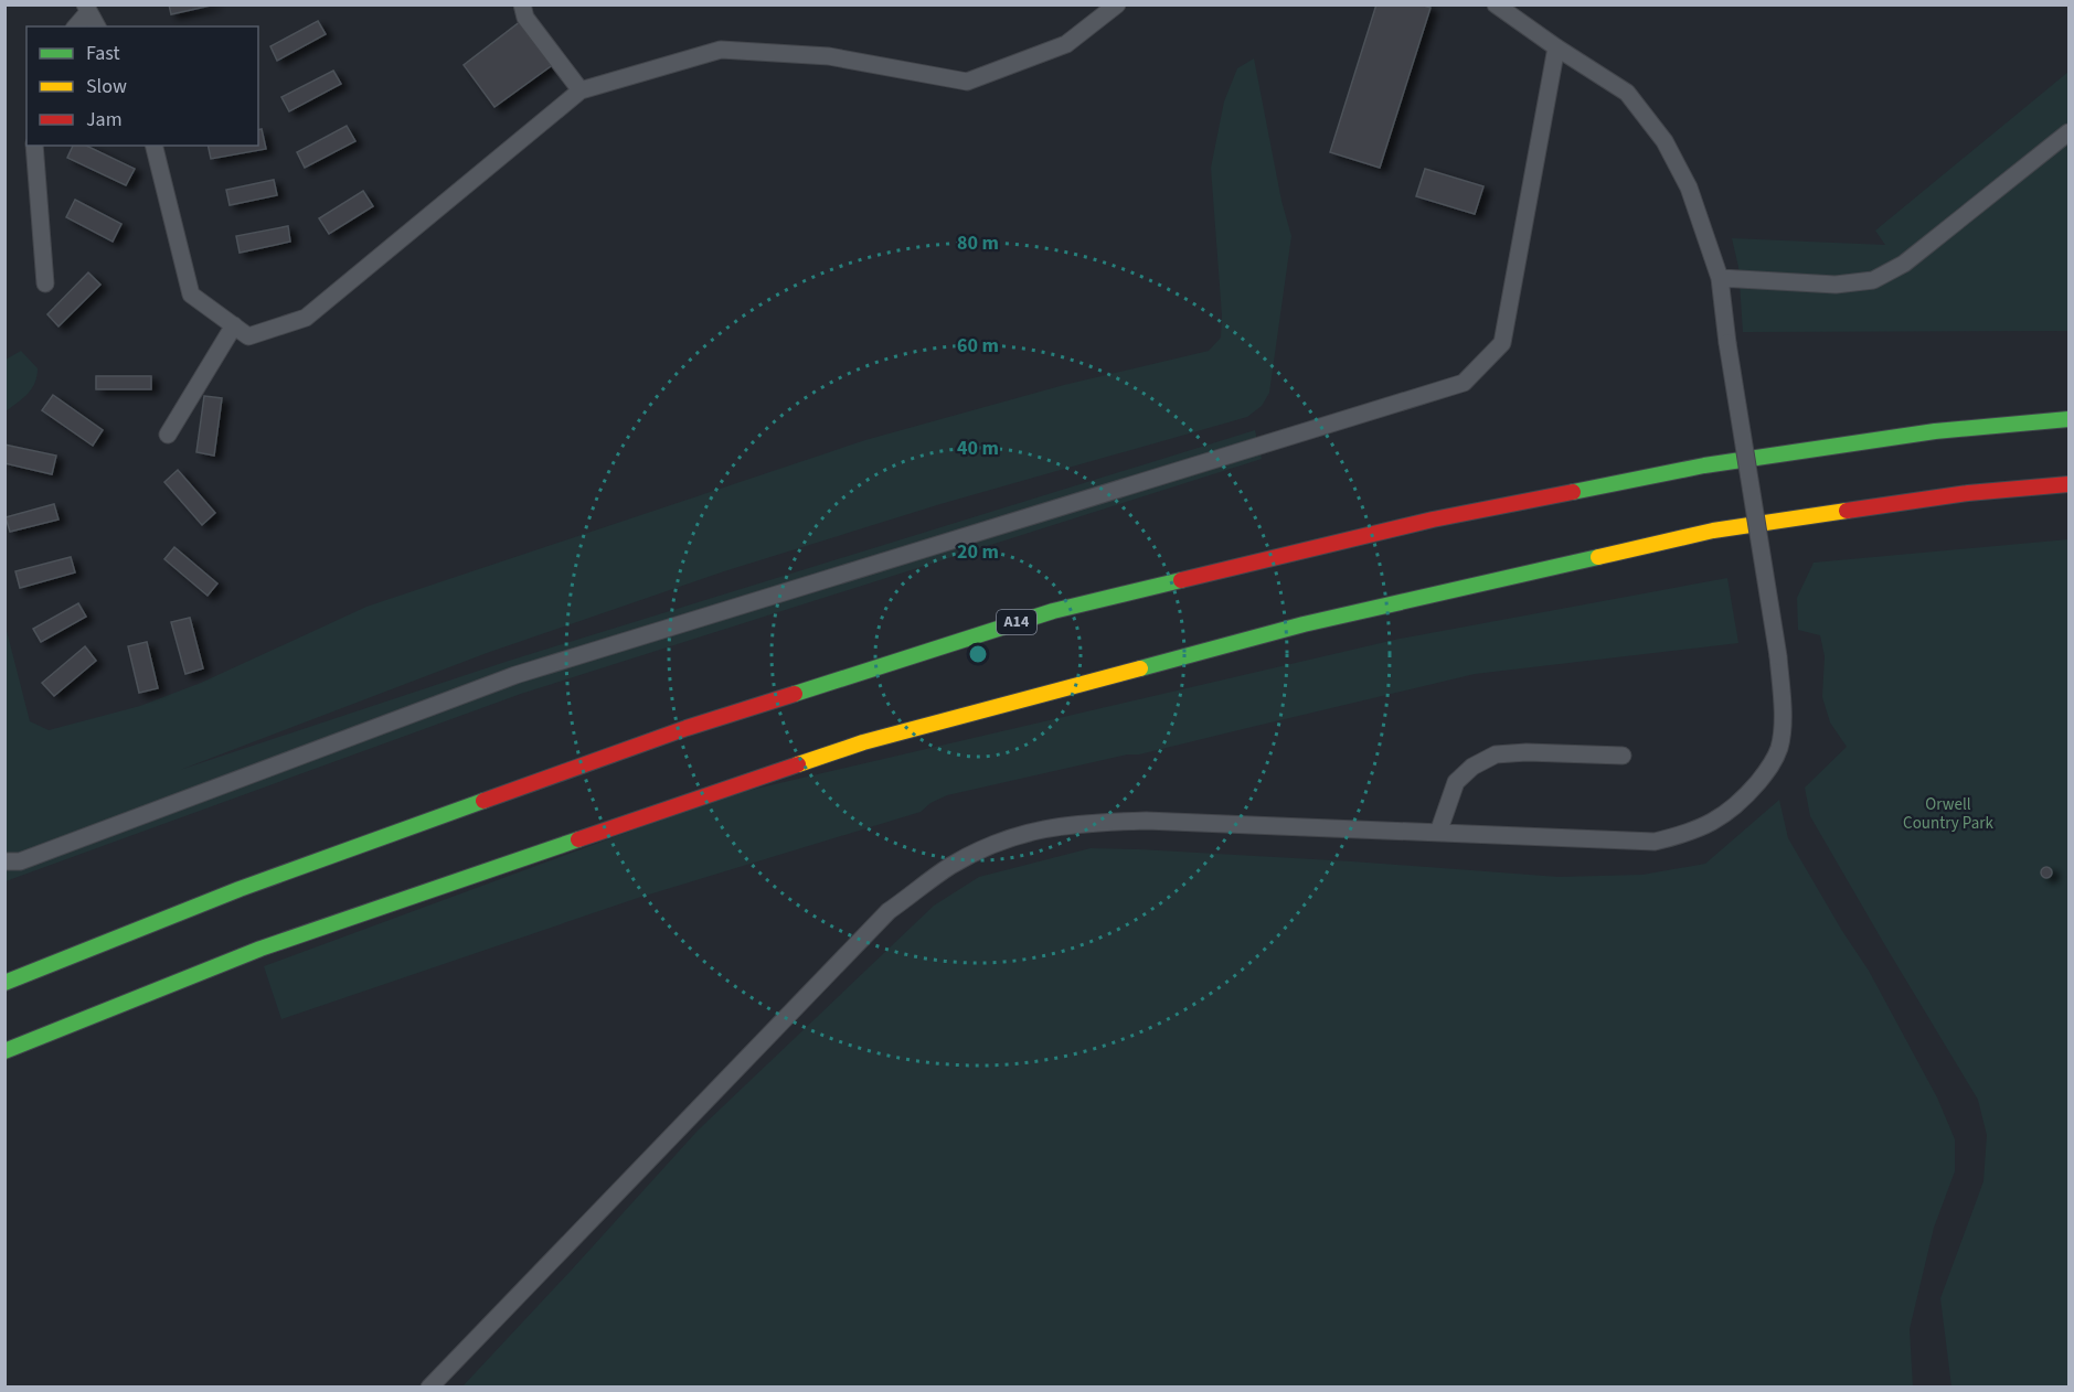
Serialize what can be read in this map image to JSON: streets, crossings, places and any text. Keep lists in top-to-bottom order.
{
  "streets": {
    "highway": ["A14"]
  },
  "parks": ["Orwell Country Park"],
  "legend": ["Fast", "Slow", "Jam"],
  "rings": [
    "80 m",
    "60 m",
    "40 m",
    "20 m"
  ]
}
